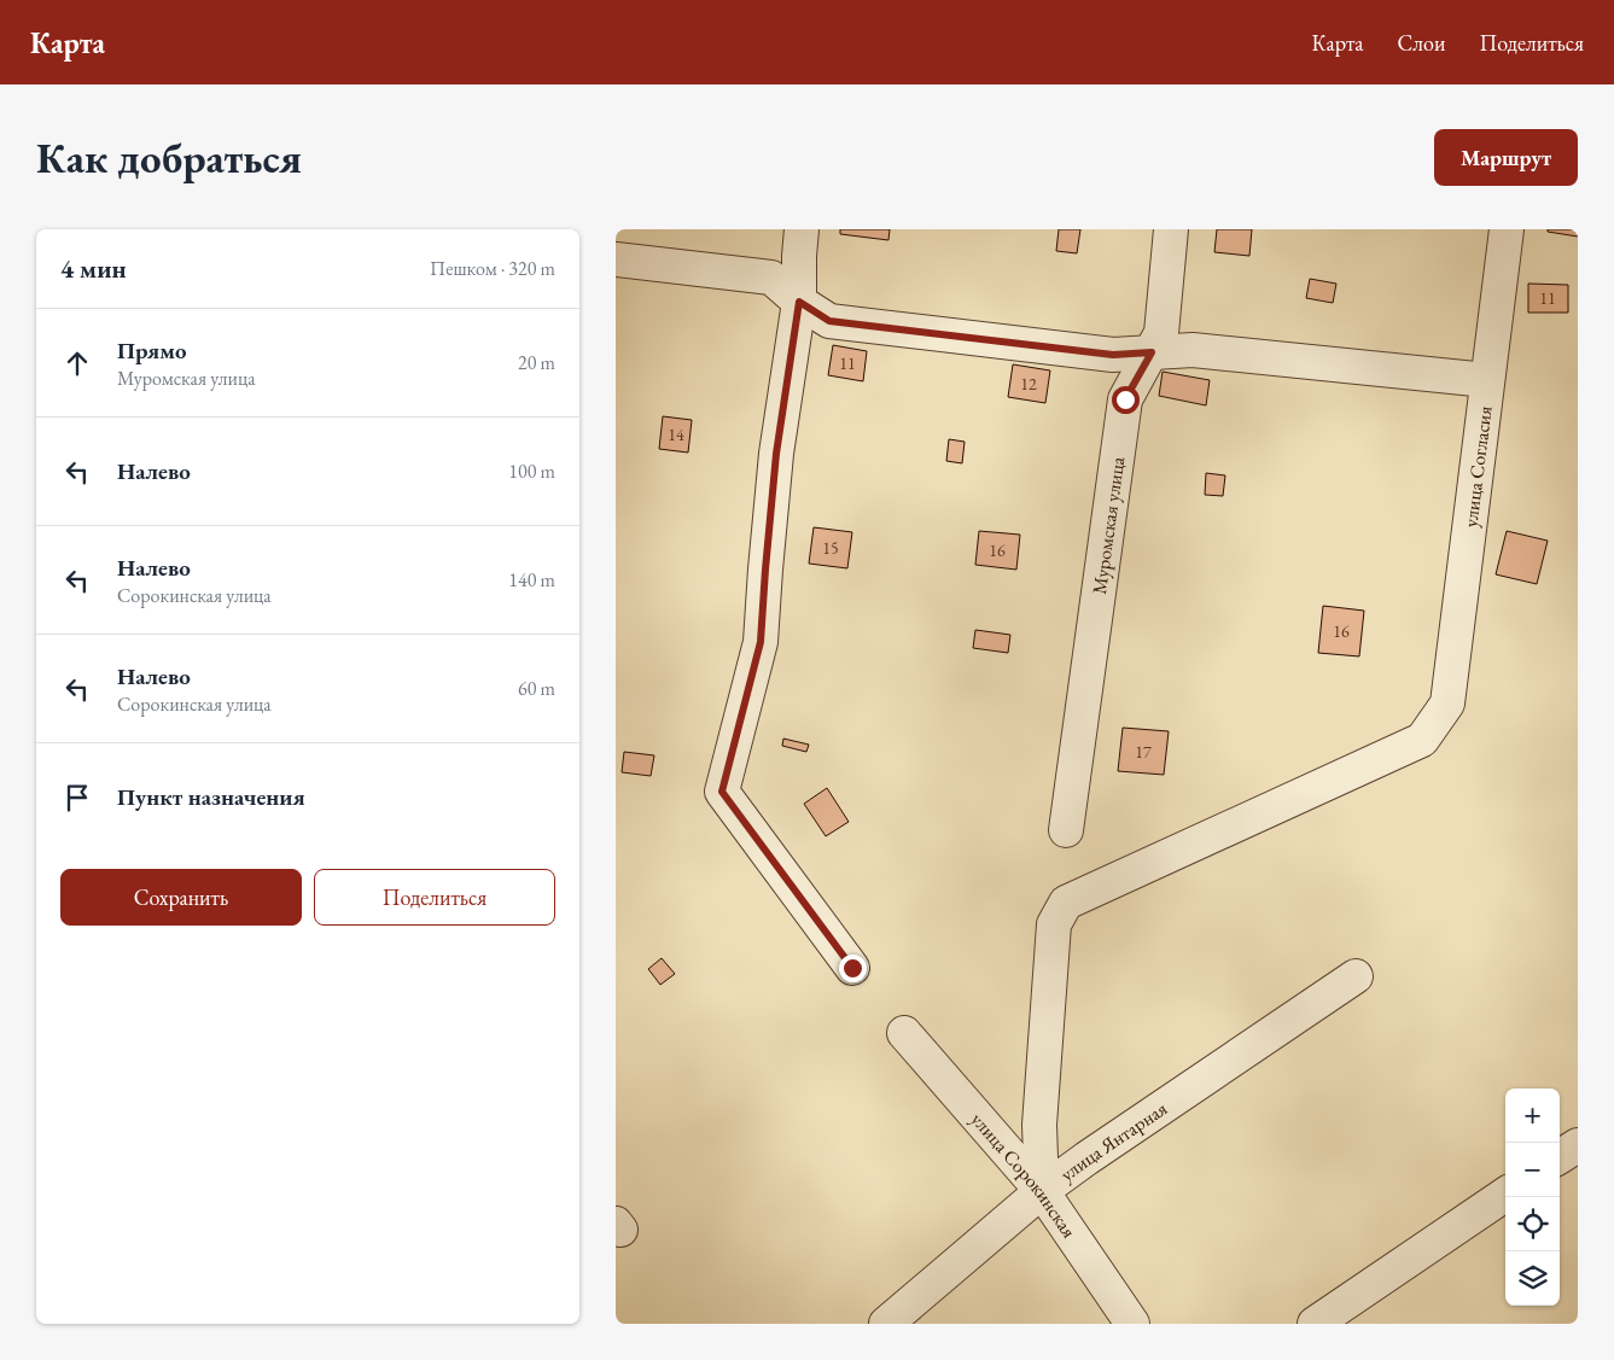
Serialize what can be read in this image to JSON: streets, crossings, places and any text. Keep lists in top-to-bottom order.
{
  "streets": {
    "street": [
      "улица Согласия",
      "Муромская улица",
      "улица Янтарная",
      "улица Сорокинская"
    ]
  },
  "crossings": [
    ["улица Согласия", "улица Янтарная"],
    ["улица Согласия", "улица Сорокинская"],
    ["улица Янтарная", "улица Сорокинская"]
  ],
  "house_numbers": [
    "11",
    "11",
    "12",
    "14",
    "15",
    "16",
    "16",
    "17"
  ],
  "page": {
    "header": "Карта",
    "nav": ["Карта", "Слои", "Поделиться"],
    "buttons": [
      "Маршрут",
      ["Сохранить", "Поделиться"]
    ],
    "title": "Как добраться",
    "heading": ["4 мин", "Пешком · 320 m"],
    "list": [
      ["Прямо", "Муромская улица", "20 m"],
      ["Налево", "100 m"],
      ["Налево", "Сорокинская улица", "140 m"],
      ["Налево", "Сорокинская улица", "60 m"],
      "Пункт назначения"
    ],
    "map_buttons": ["+", "−"]
  }
}
